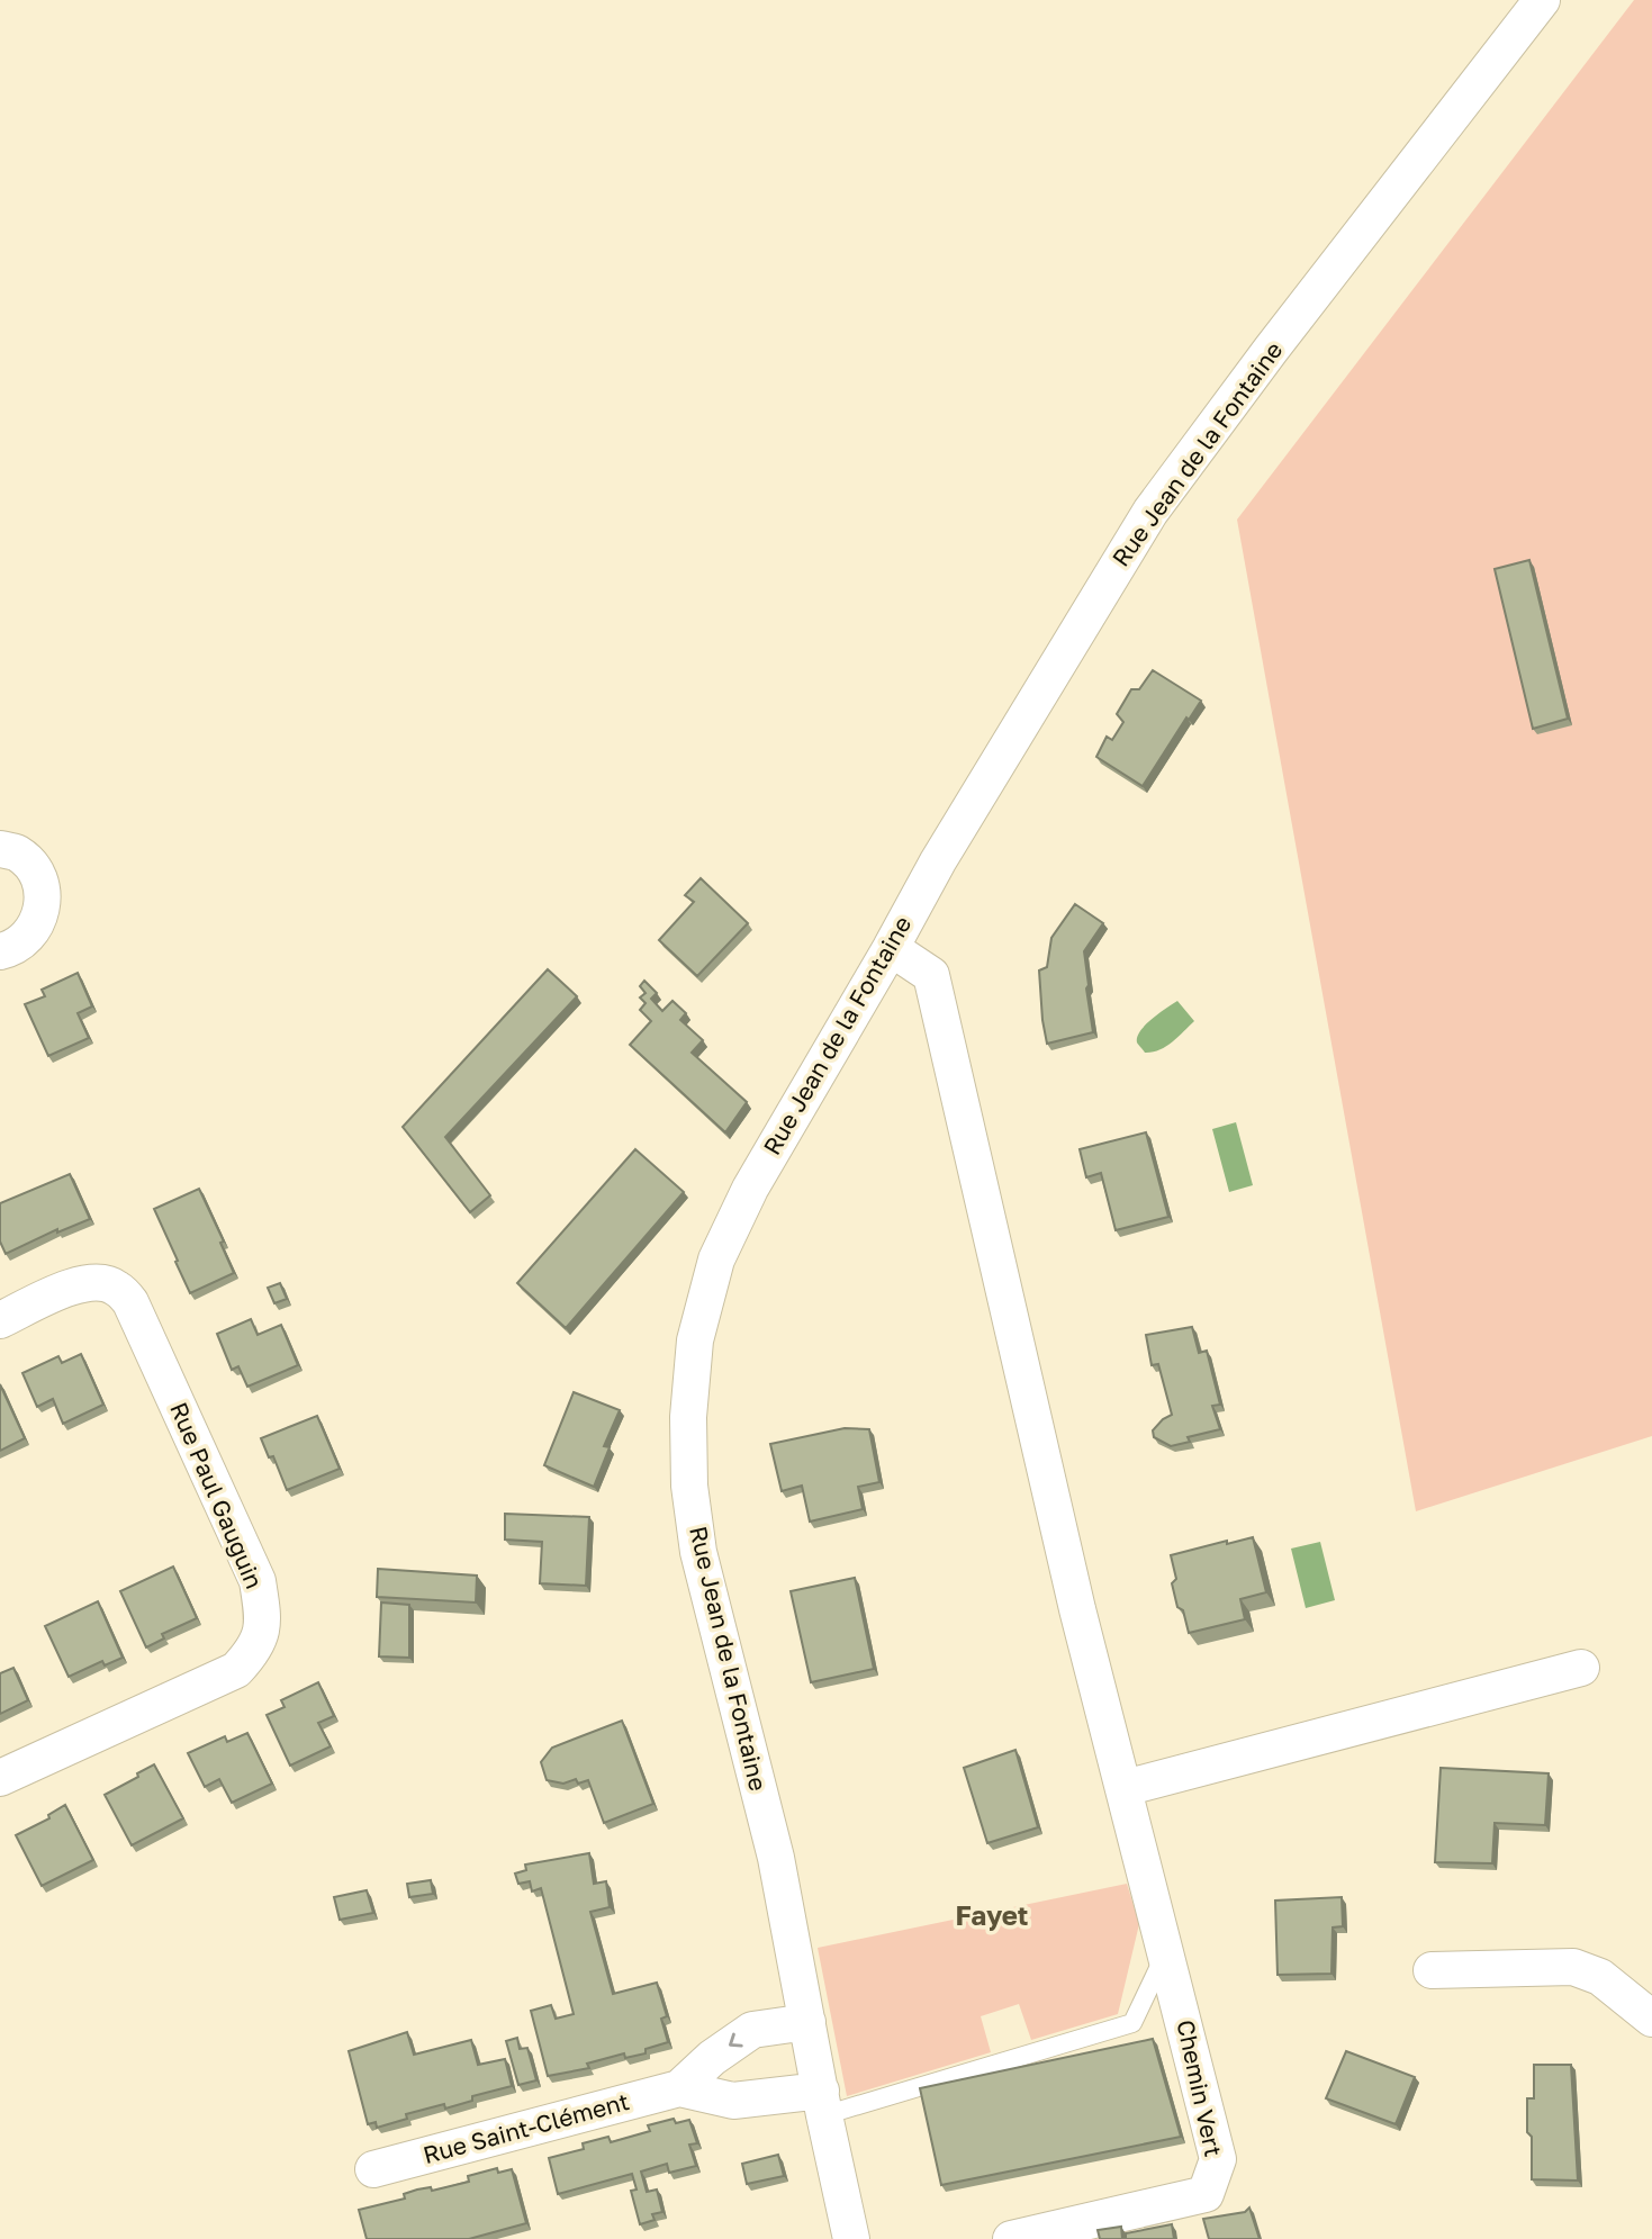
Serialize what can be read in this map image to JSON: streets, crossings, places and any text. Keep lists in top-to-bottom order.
{
  "streets": {
    "street": [
      "Rue Jean de la Fontaine",
      "Rue Paul Gauguin",
      "Chemin Vert",
      "Rue Saint-Clément"
    ]
  },
  "crossings": [
    ["Rue Jean de la Fontaine", "Chemin Vert"],
    ["Rue Jean de la Fontaine", "Rue Saint-Clément"]
  ],
  "districts": ["Fayet"]
}
